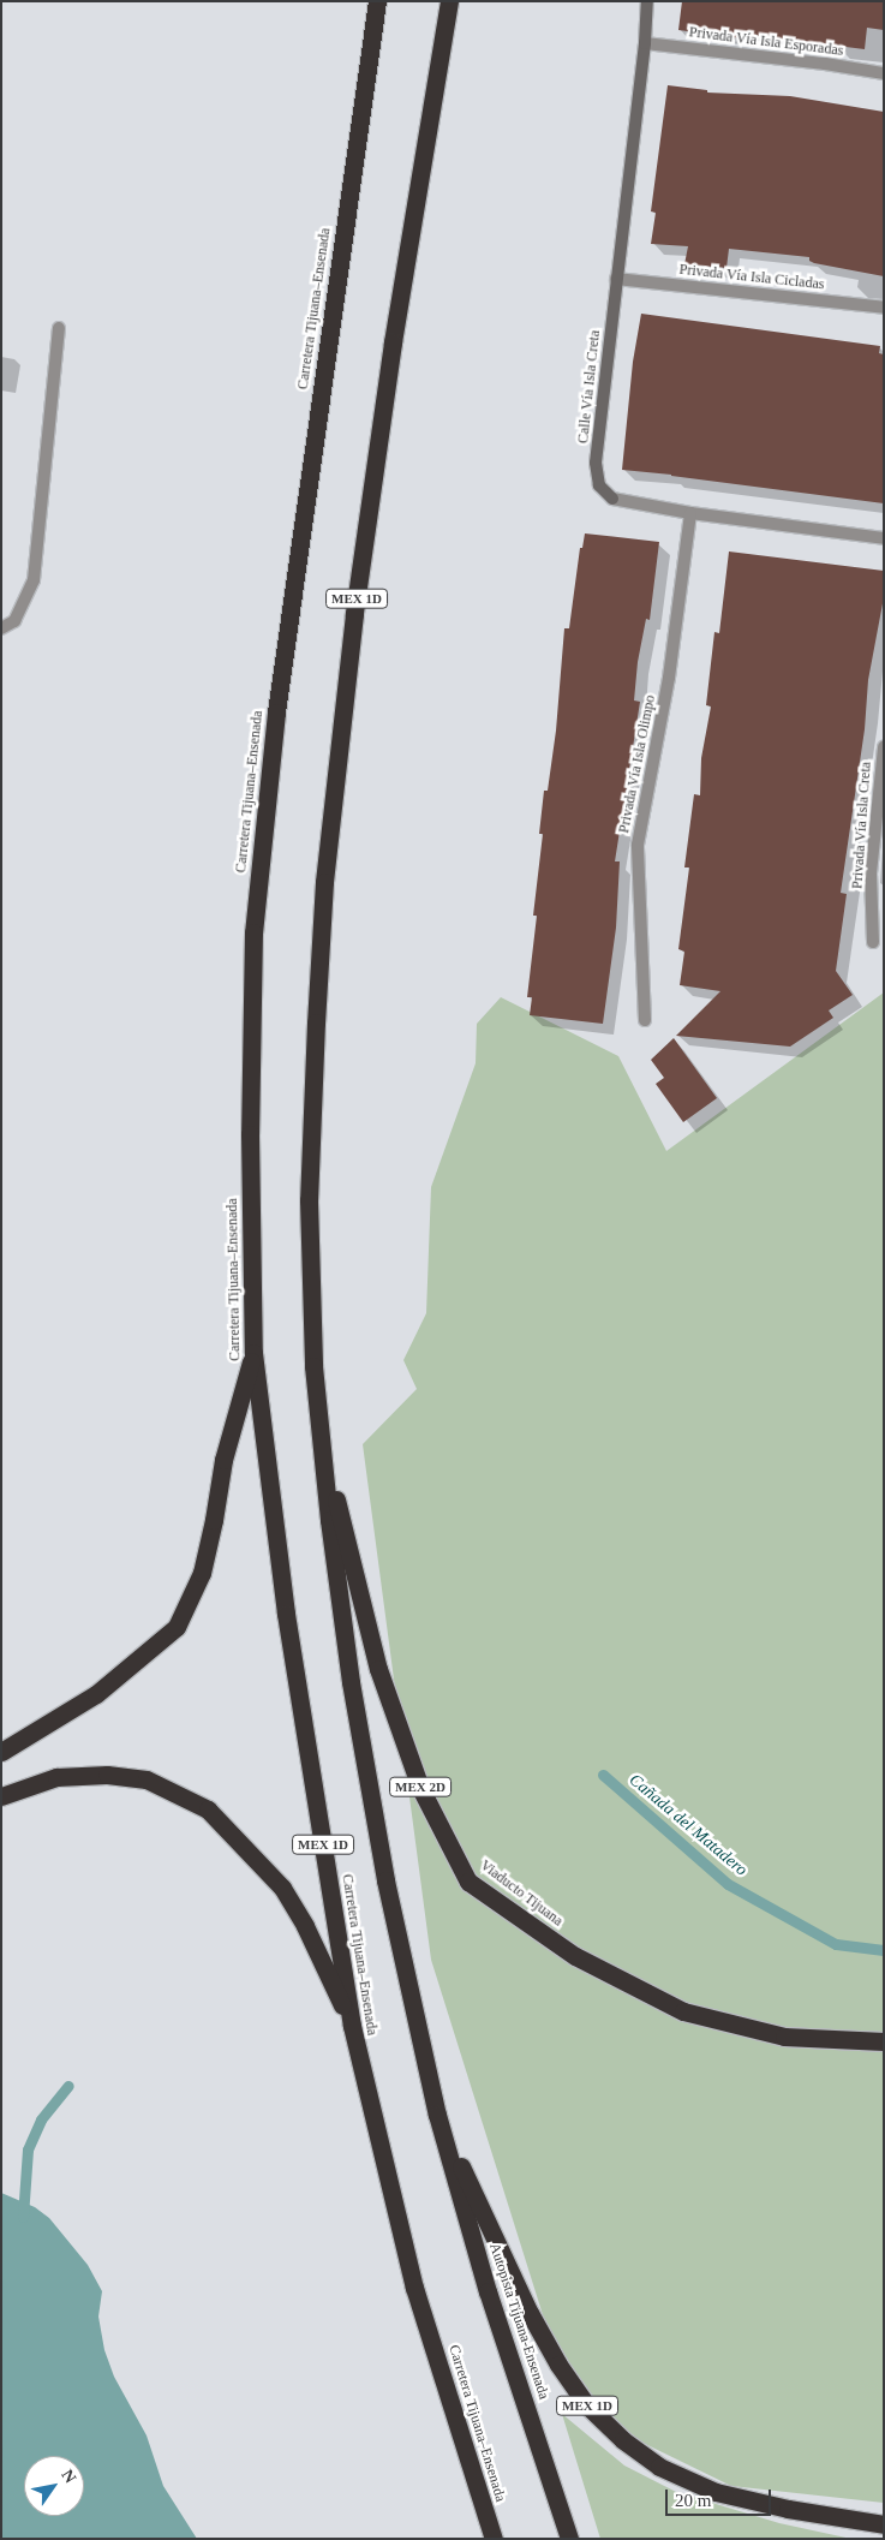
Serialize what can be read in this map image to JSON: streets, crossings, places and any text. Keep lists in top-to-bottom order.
{
  "streets": {
    "highway": [
      "Carretera Tijuana–Ensenada",
      "MEX 1D",
      "MEX 2D",
      "Viaducto Tijuana",
      "Autopista Tijuana-Ensenada"
    ],
    "street": [
      "Privada Vía Isla Esporadas",
      "Privada Vía Isla Cicladas",
      "Calle Vía Isla Creta",
      "Privada Vía Isla Olimpo",
      "Privada Vía Isla Creta"
    ]
  },
  "crossings": [
    ["Privada Vía Isla Esporadas", "Calle Vía Isla Creta"],
    ["Privada Vía Isla Cicladas", "Calle Vía Isla Creta"],
    ["Calle Vía Isla Creta", "Privada Vía Isla Olimpo"],
    ["MEX 1D", "Viaducto Tijuana"],
    ["MEX 1D", "Autopista Tijuana-Ensenada"]
  ],
  "water": ["Cañada del Matadero"],
  "scale_bar": "20 m",
  "north": "top right"
}
